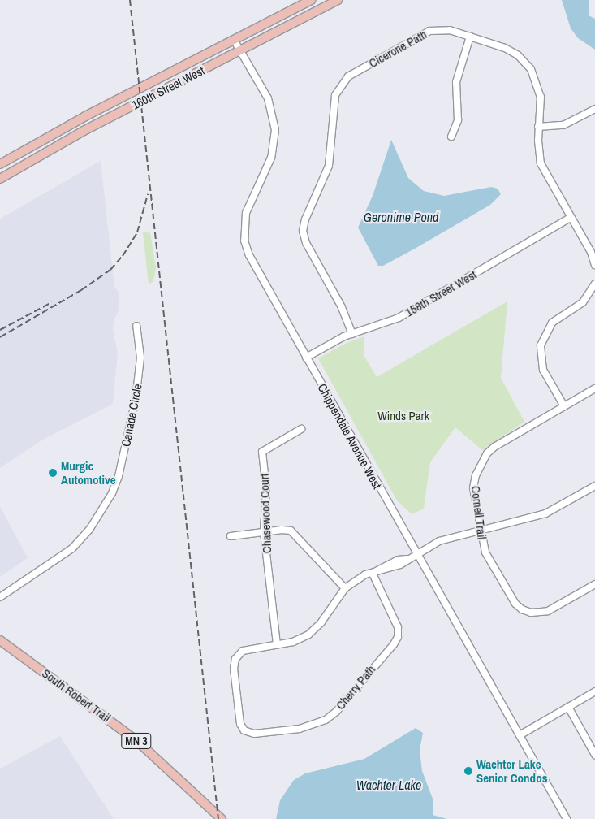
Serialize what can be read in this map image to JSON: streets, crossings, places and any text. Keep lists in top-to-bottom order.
{
  "streets": {
    "main road": ["160th Street West", "South Robert Trail", "MN 3"],
    "street": [
      "Cicerone Path",
      "158th Street West",
      "Canada Circle",
      "Chippendale Avenue West",
      "Cornell Trail",
      "Chasewood Court",
      "Cherry Path"
    ]
  },
  "crossings": [
    ["Cicerone Path", "158th Street West"],
    ["160th Street West", "Chippendale Avenue West"],
    ["158th Street West", "Chippendale Avenue West"],
    ["Chasewood Court", "Cherry Path"]
  ],
  "water": ["Geronime Pond", "Wachter Lake"],
  "parks": ["Winds Park"],
  "places": ["Murgic Automotive", "Wachter Lake Senior Condos"]
}
